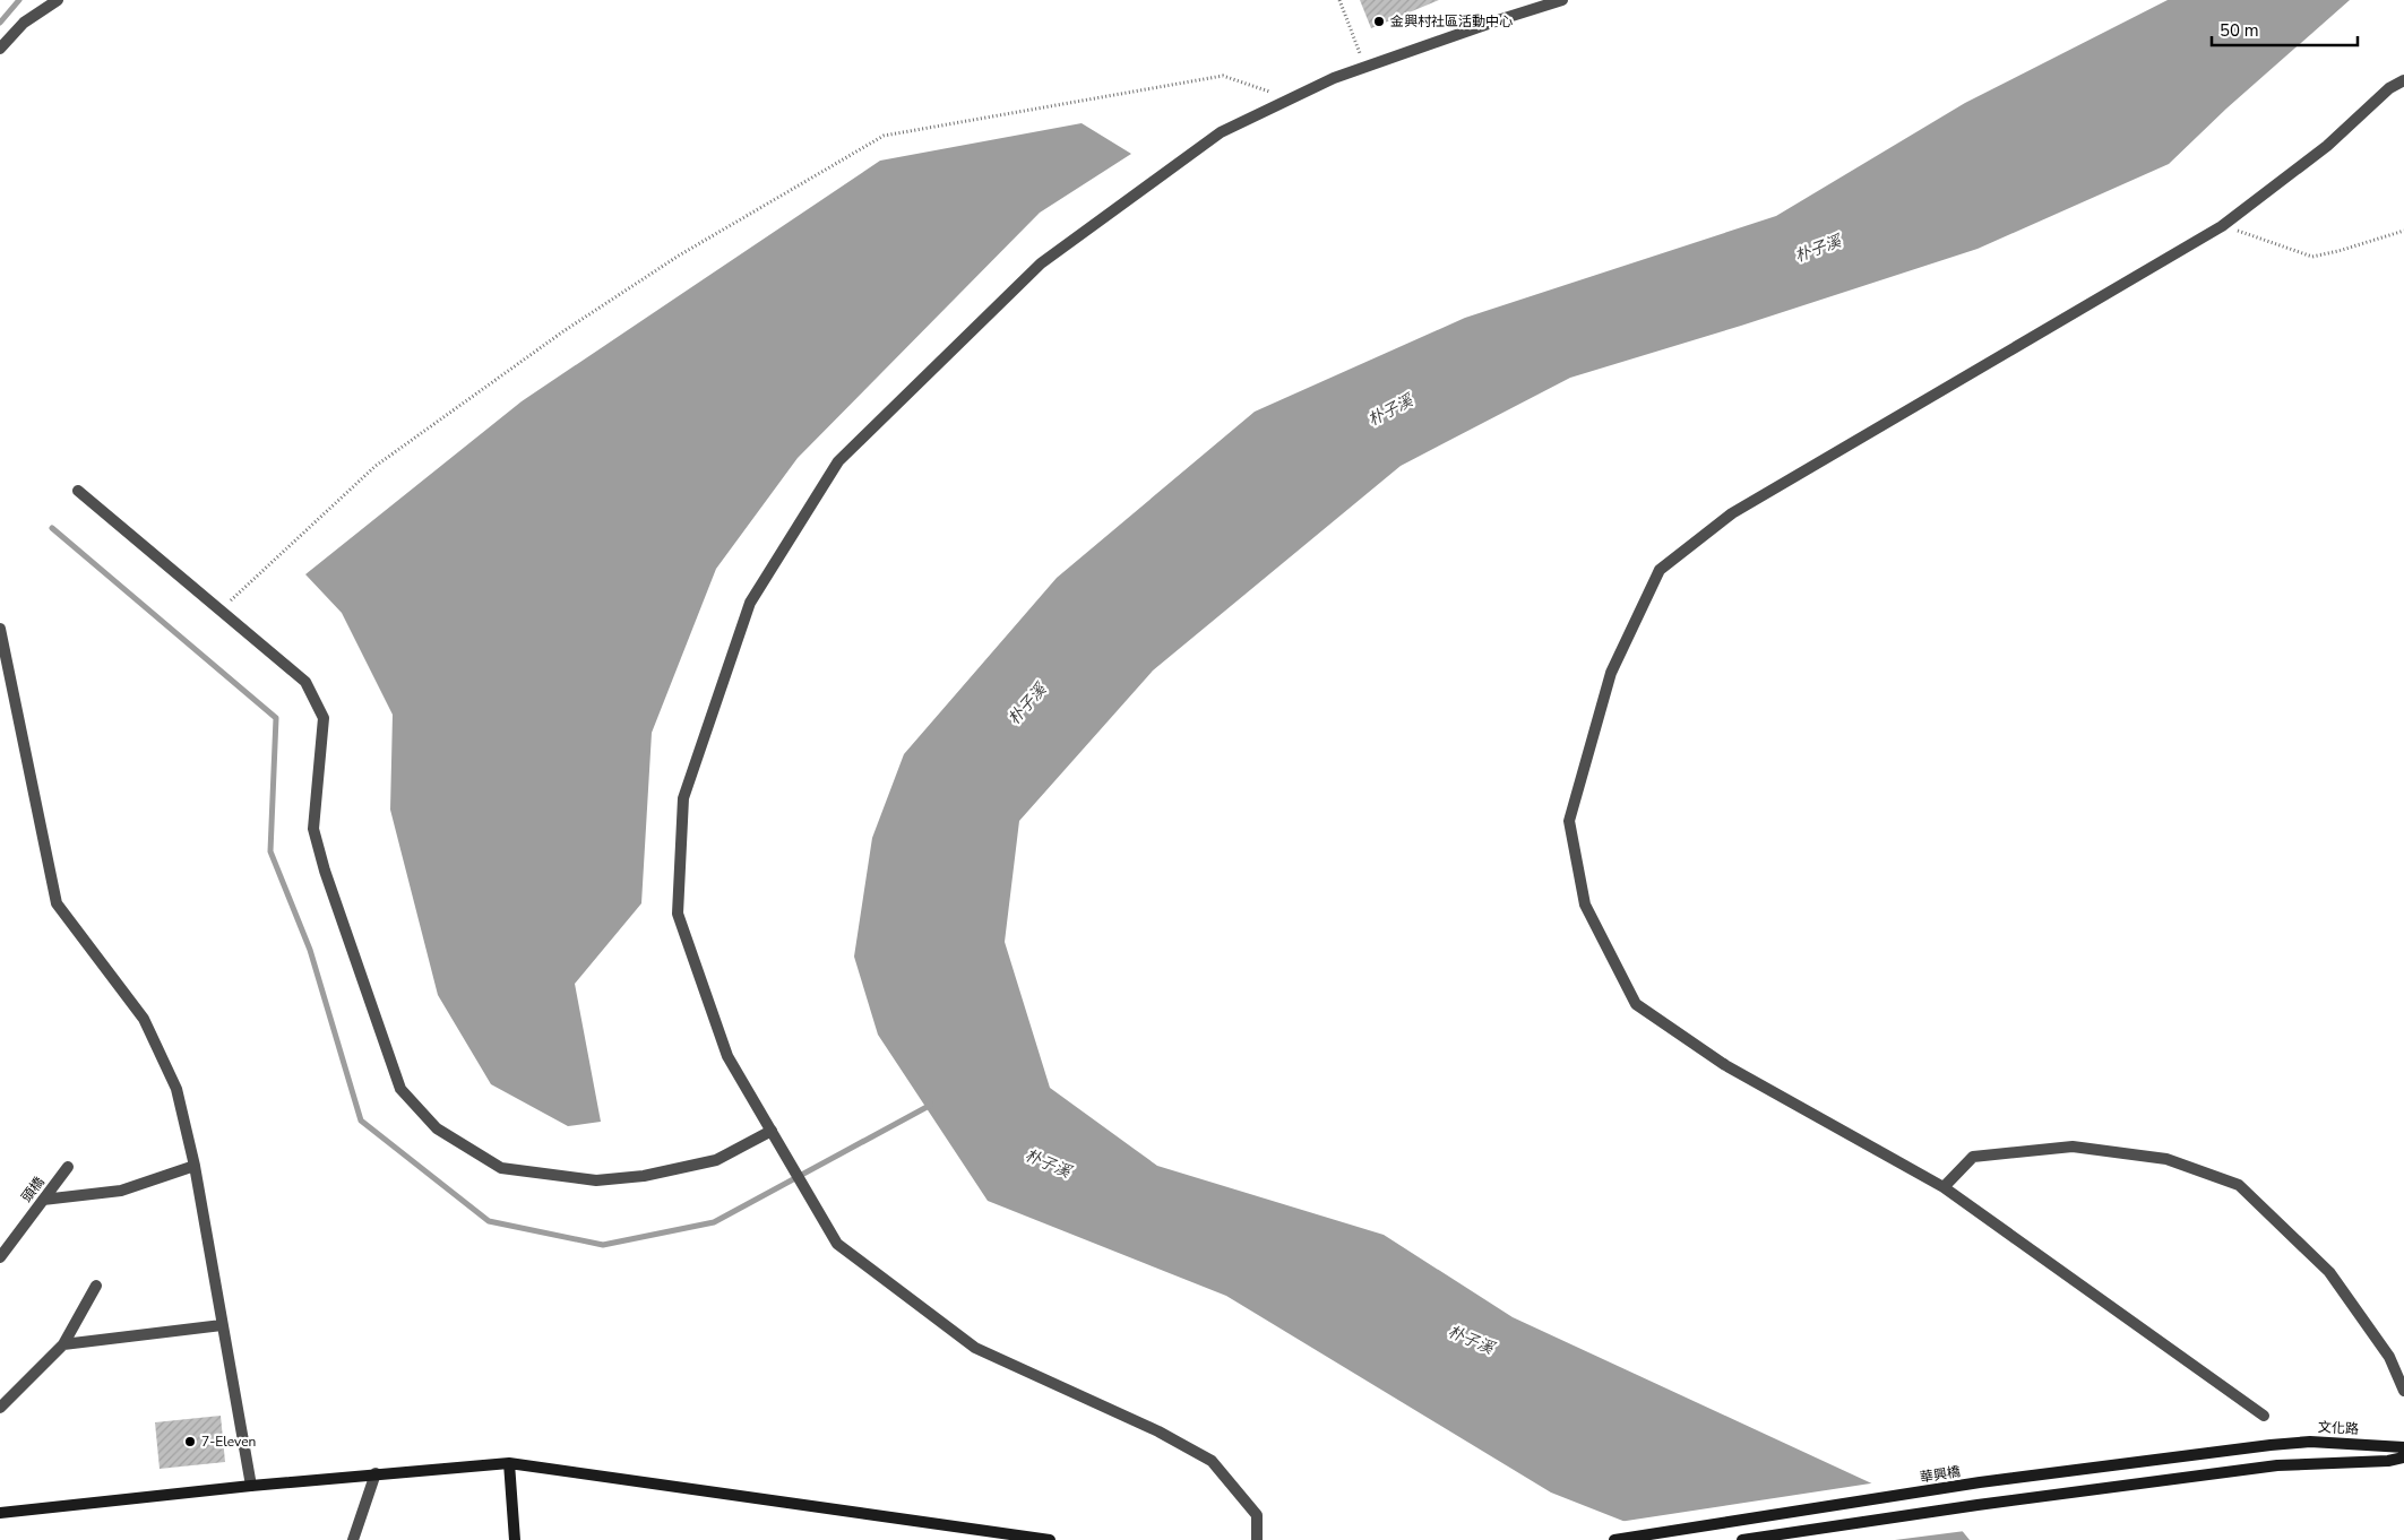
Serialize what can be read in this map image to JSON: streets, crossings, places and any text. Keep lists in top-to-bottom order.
{
  "streets": {
    "street": ["頭橋", "文化路", "華興橋"]
  },
  "crossings": [
    ["文化路", "華興橋"]
  ],
  "water": ["朴子溪"],
  "places": ["金興村社區活動中心", "7-Eleven"],
  "scale_bar": "50 m"
}
